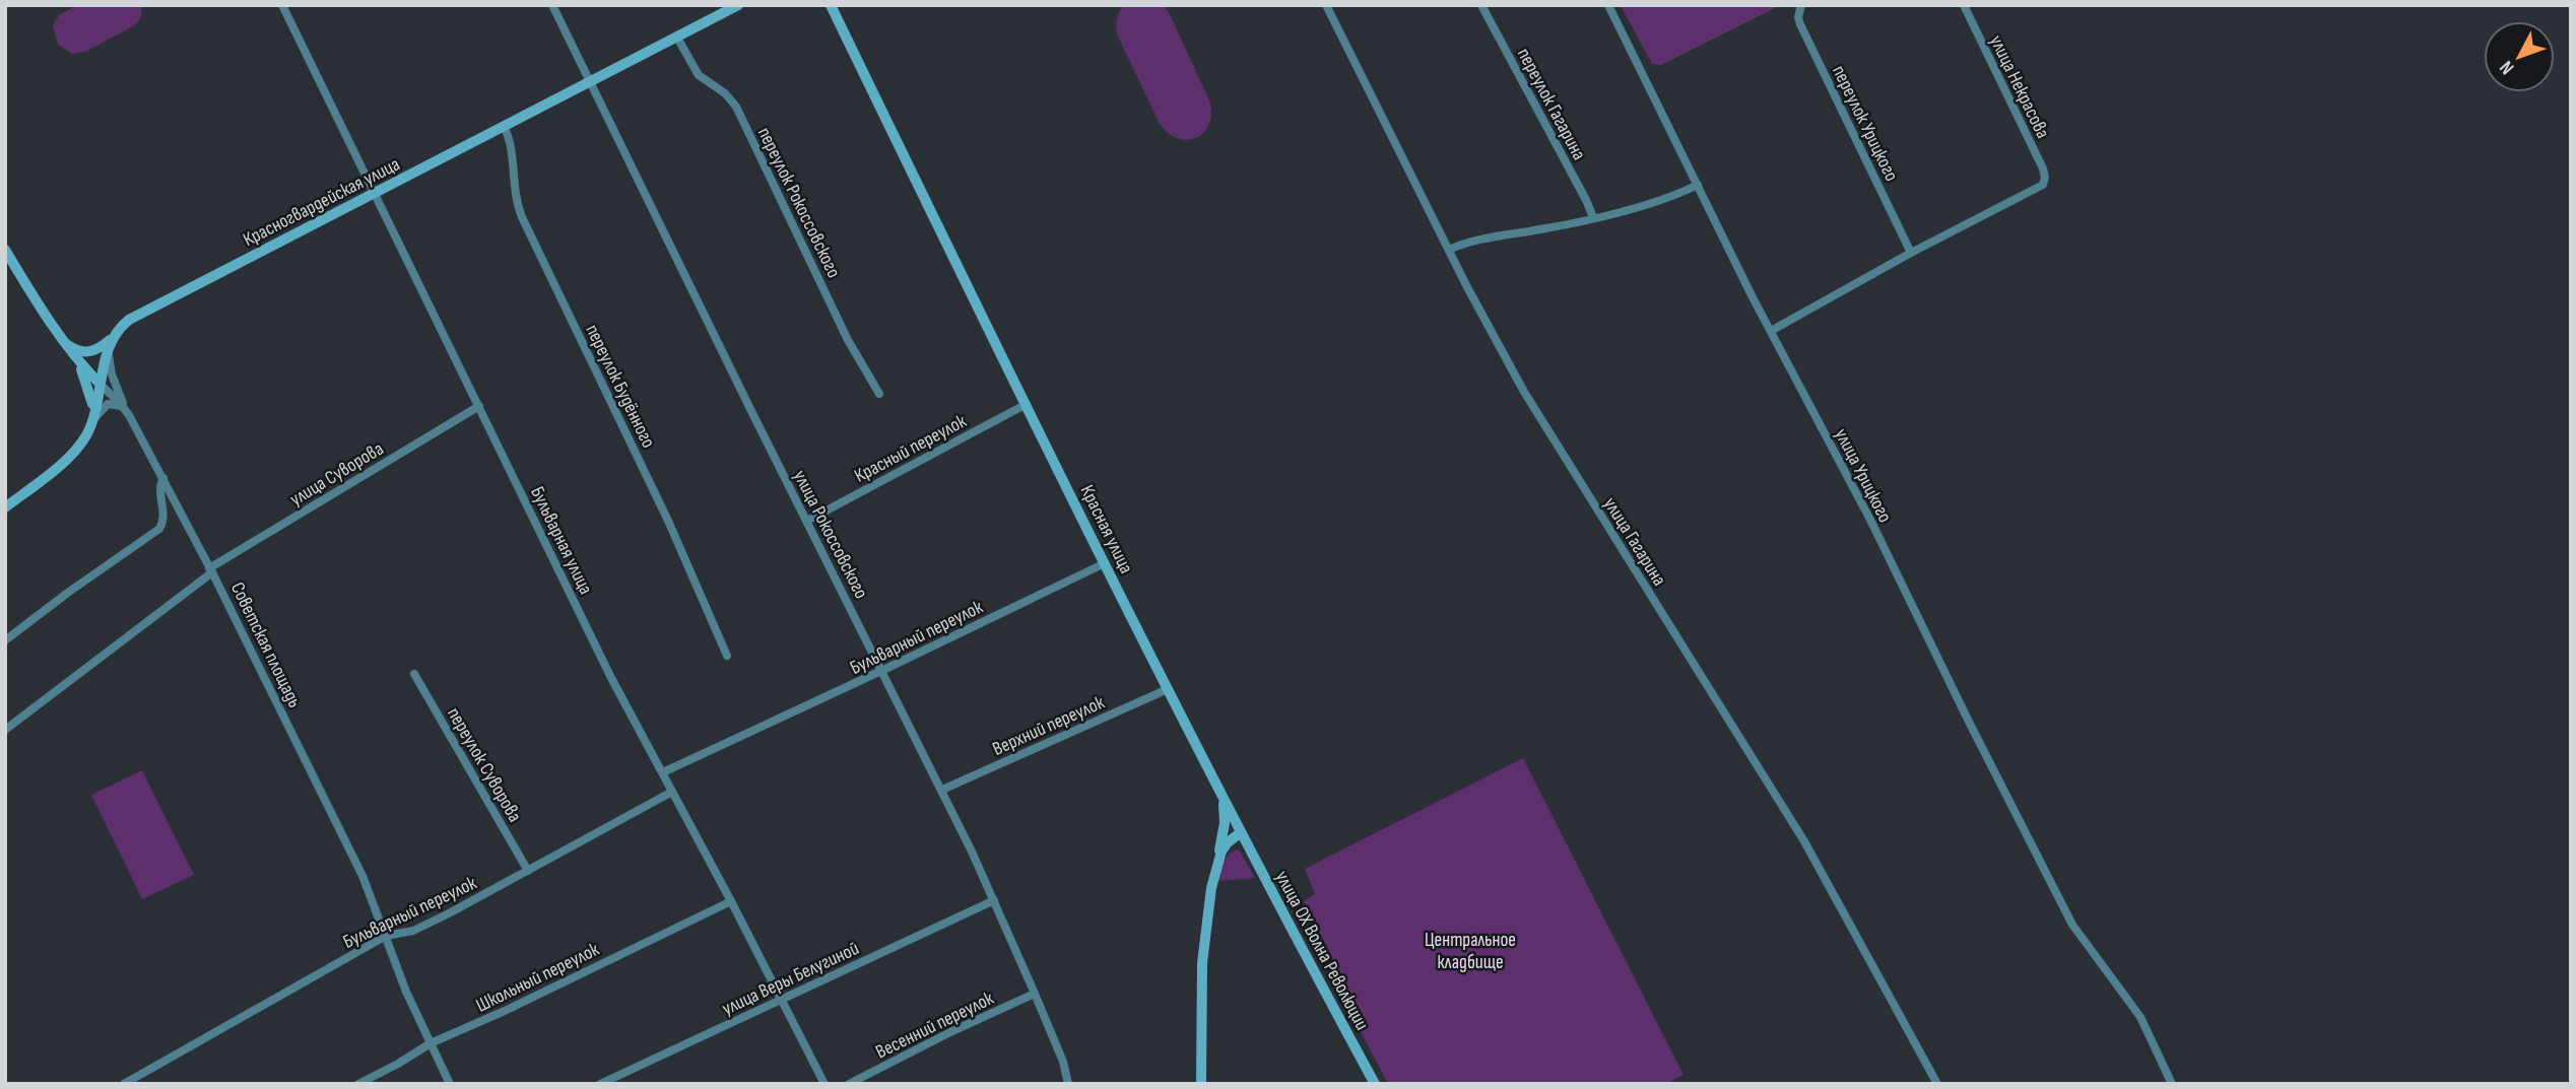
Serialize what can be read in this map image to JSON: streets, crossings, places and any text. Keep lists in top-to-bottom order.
{
  "streets": {
    "main road": [
      "Красногвардейская улица",
      "Красная улица",
      "Советская площадь",
      "улица ОХ Волна Революции"
    ],
    "street": [
      "улица Некрасова",
      "переулок Гагарина",
      "переулок Урицкого",
      "переулок Рокоссовского",
      "переулок Будённого",
      "Красный переулок",
      "улица Суворова",
      "улица Урицкого",
      "улица Рокоссовского",
      "Бульварная улица",
      "улица Гагарина",
      "Бульварный переулок",
      "Верхний переулок",
      "переулок Суворова",
      "Школьный переулок",
      "улица Веры Белугиной",
      "Весенний переулок"
    ]
  },
  "crossings": [
    ["улица Некрасова", "переулок Урицкого"],
    ["Красногвардейская улица", "переулок Рокоссовского"],
    ["Красногвардейская улица", "переулок Будённого"],
    ["Красногвардейская улица", "улица Рокоссовского"],
    ["Красногвардейская улица", "Бульварная улица"],
    ["Красногвардейская улица", "Советская площадь"],
    ["Красный переулок", "Красная улица"],
    ["Красный переулок", "улица Рокоссовского"],
    ["улица Суворова", "Бульварная улица"],
    ["улица Суворова", "Советская площадь"],
    ["Красная улица", "Бульварный переулок"],
    ["Красная улица", "Верхний переулок"],
    ["Красная улица", "улица ОХ Волна Революции"],
    ["улица Рокоссовского", "Бульварный переулок"],
    ["улица Рокоссовского", "Верхний переулок"],
    ["улица Рокоссовского", "улица Веры Белугиной"],
    ["улица Рокоссовского", "Весенний переулок"],
    ["Бульварная улица", "Бульварный переулок"],
    ["Бульварная улица", "Школьный переулок"],
    ["Бульварная улица", "улица Веры Белугиной"],
    ["Бульварный переулок", "Советская площадь"],
    ["Бульварный переулок", "переулок Суворова"],
    ["Советская площадь", "Школьный переулок"]
  ],
  "parks": ["Центральное кладбище"],
  "north": "bottom left"
}
